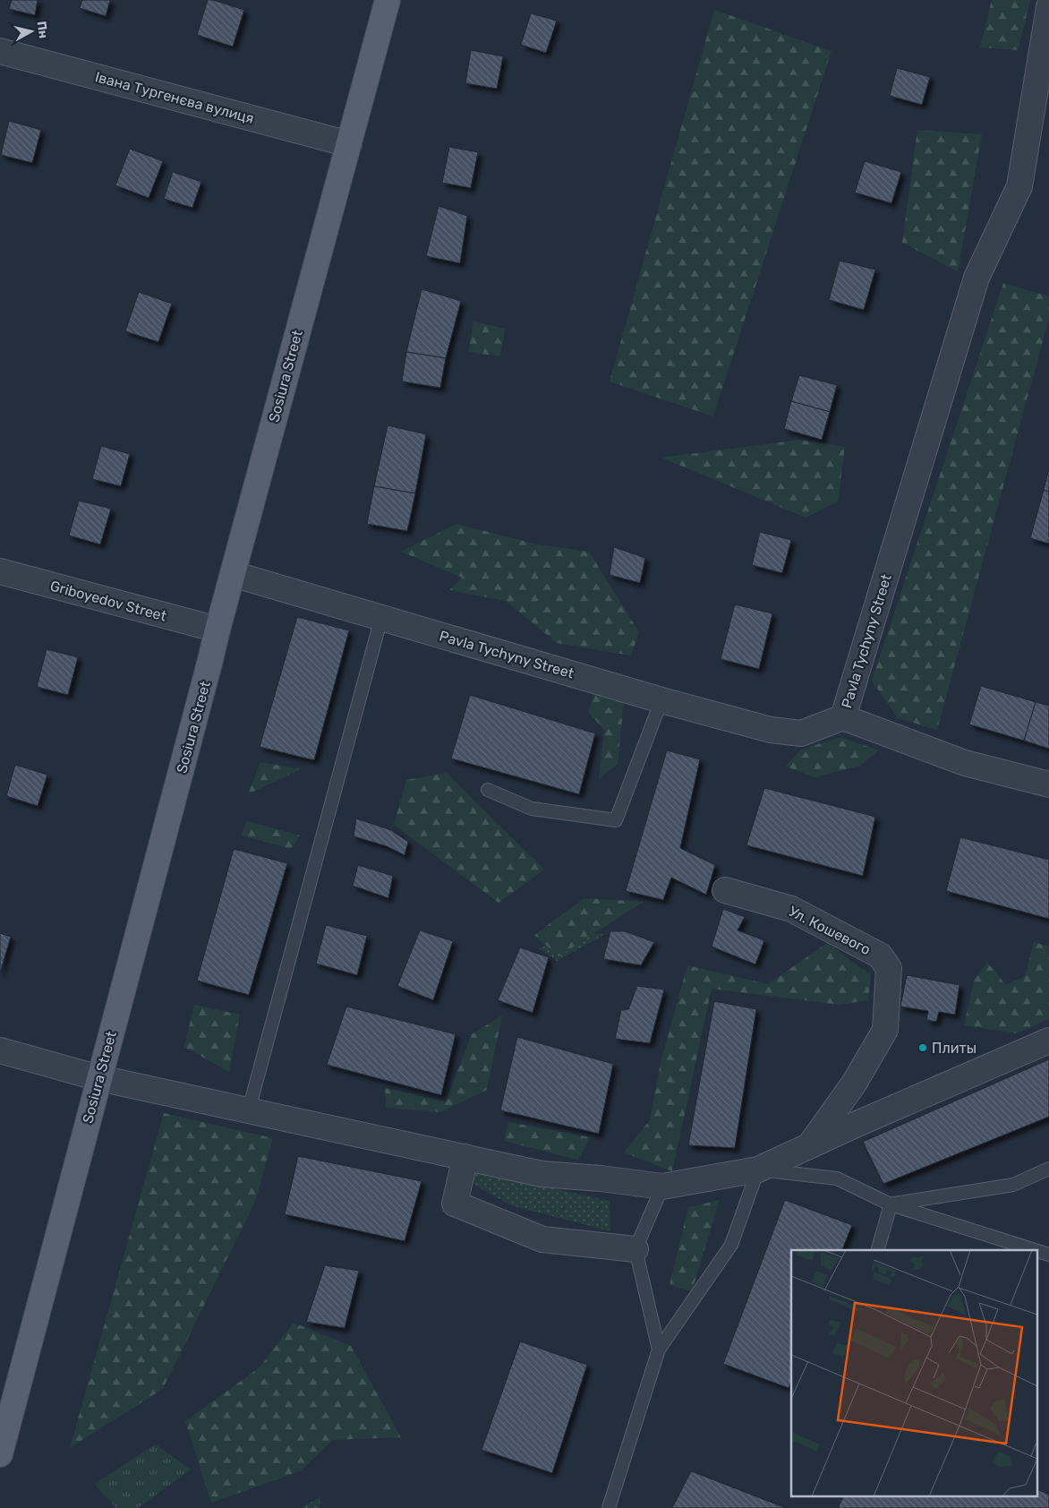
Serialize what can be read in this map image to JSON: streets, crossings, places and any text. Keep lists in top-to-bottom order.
{
  "streets": {
    "main road": ["Sosiura Street"],
    "street": [
      "Івана Тургенєва вулиця",
      "Griboyedov Street",
      "Pavla Tychyny Street",
      "Ул. Кошевого"
    ]
  },
  "crossings": [
    ["Івана Тургенєва вулиця", "Sosiura Street"],
    ["Sosiura Street", "Griboyedov Street"],
    ["Sosiura Street", "Pavla Tychyny Street"]
  ],
  "places": ["Плиты"],
  "north": "right"
}
